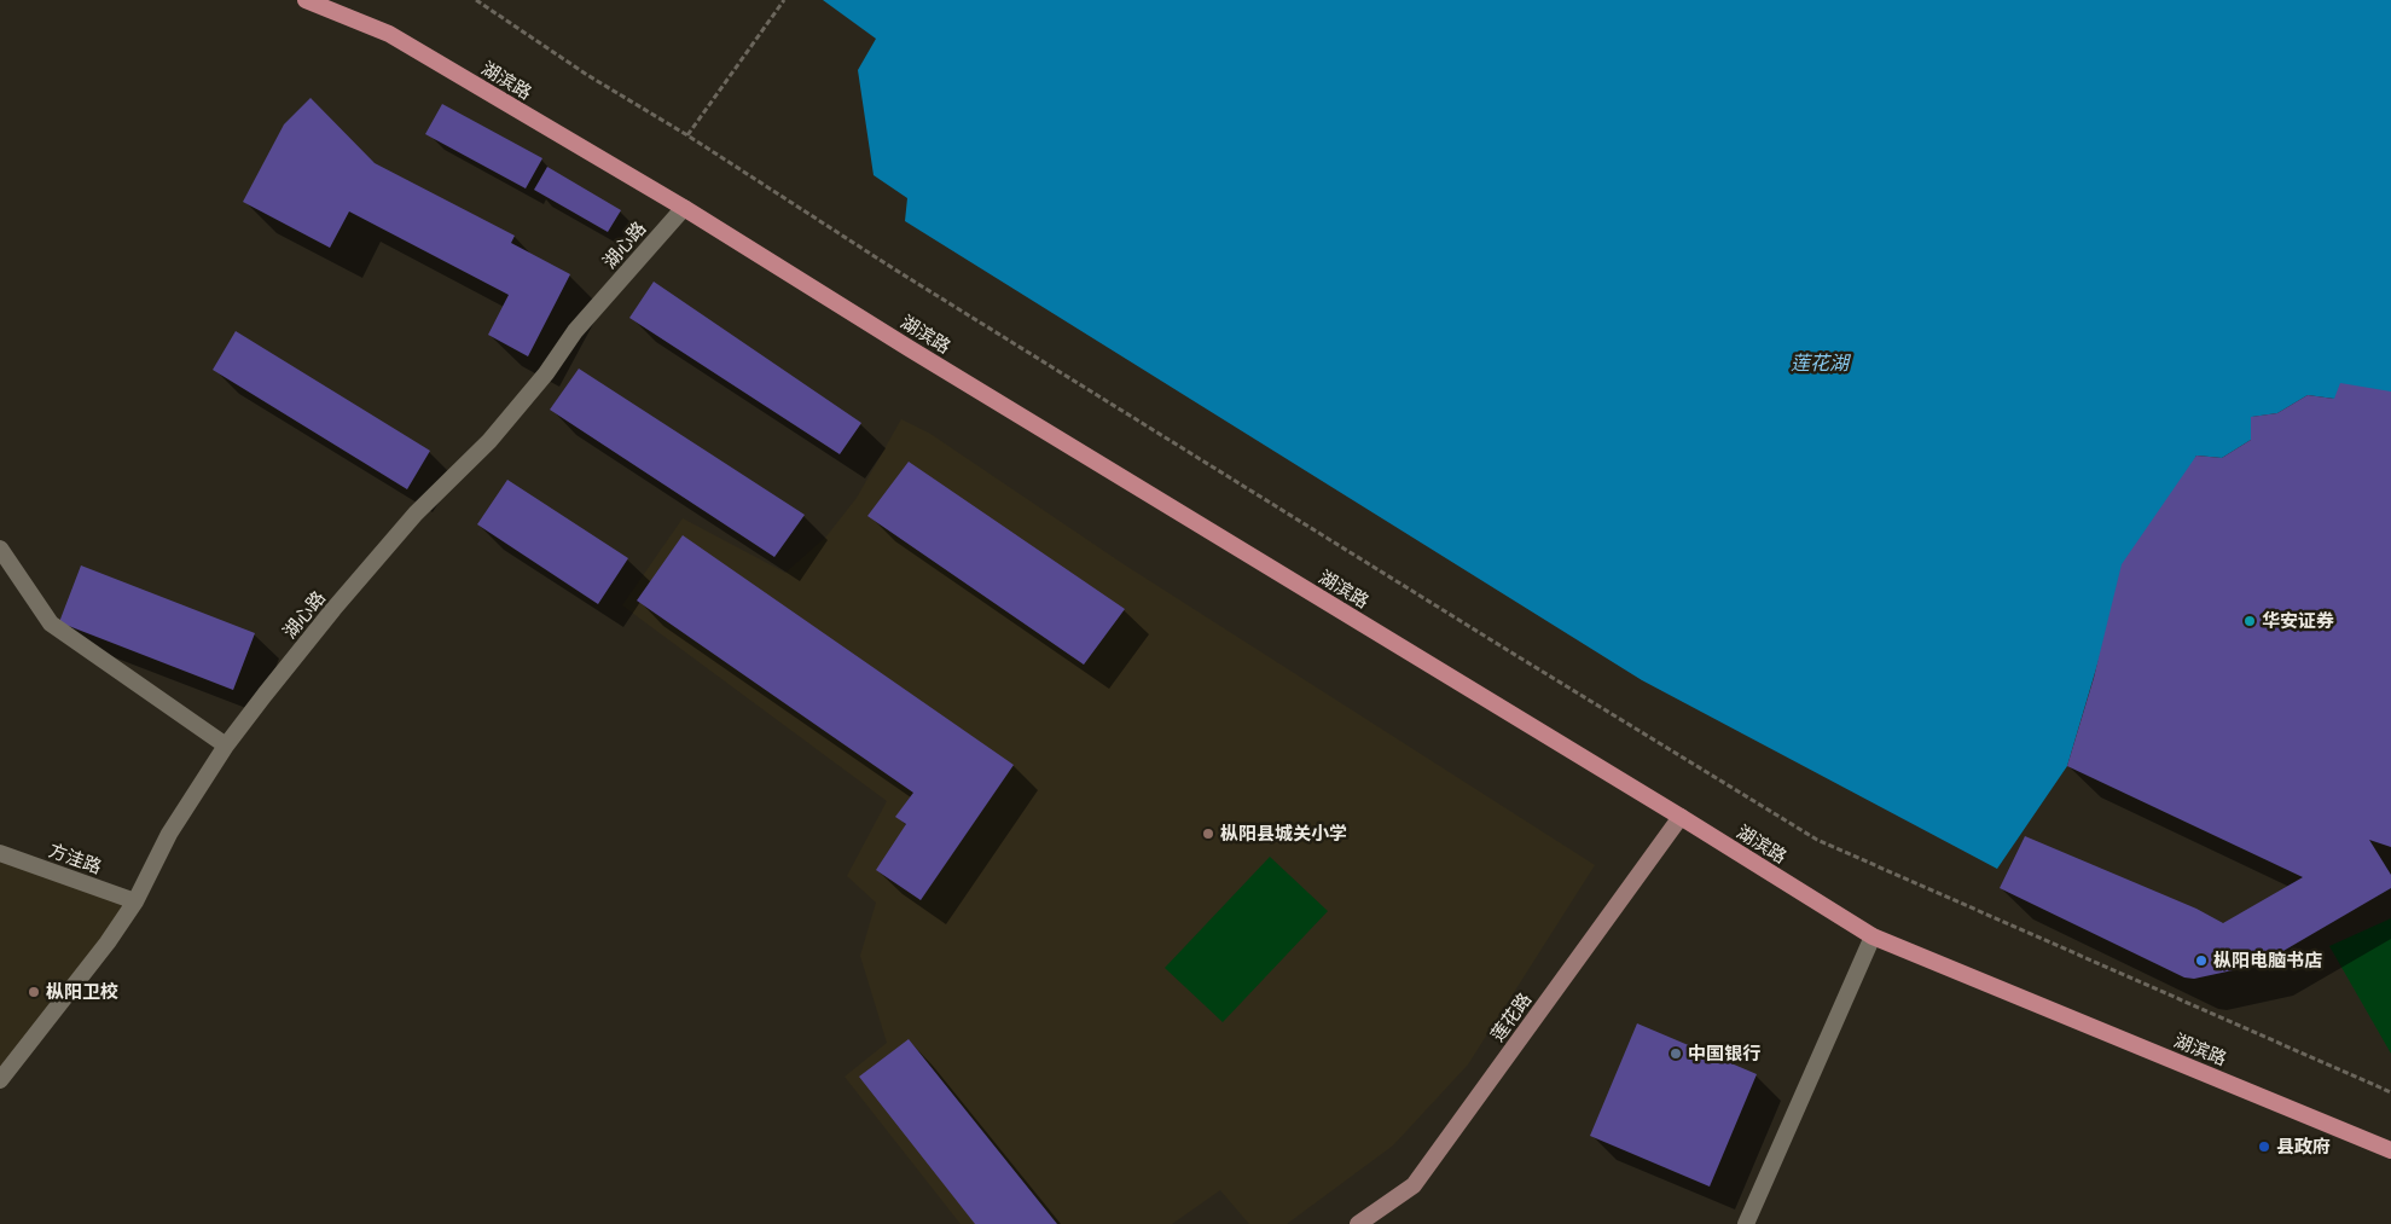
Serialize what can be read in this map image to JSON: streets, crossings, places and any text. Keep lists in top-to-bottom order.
{
  "streets": {
    "main road": ["湖滨路", "莲花路"],
    "lane": ["湖心路", "方洼路"]
  },
  "crossings": [
    ["湖滨路", "湖心路"],
    ["湖滨路", "莲花路"],
    ["湖心路", "方洼路"]
  ],
  "water": ["莲花湖"],
  "places": [
    "华安证券",
    "枞阳县城关小学",
    "枞阳电脑书店",
    "枞阳卫校",
    "中国银行",
    "县政府"
  ]
}
